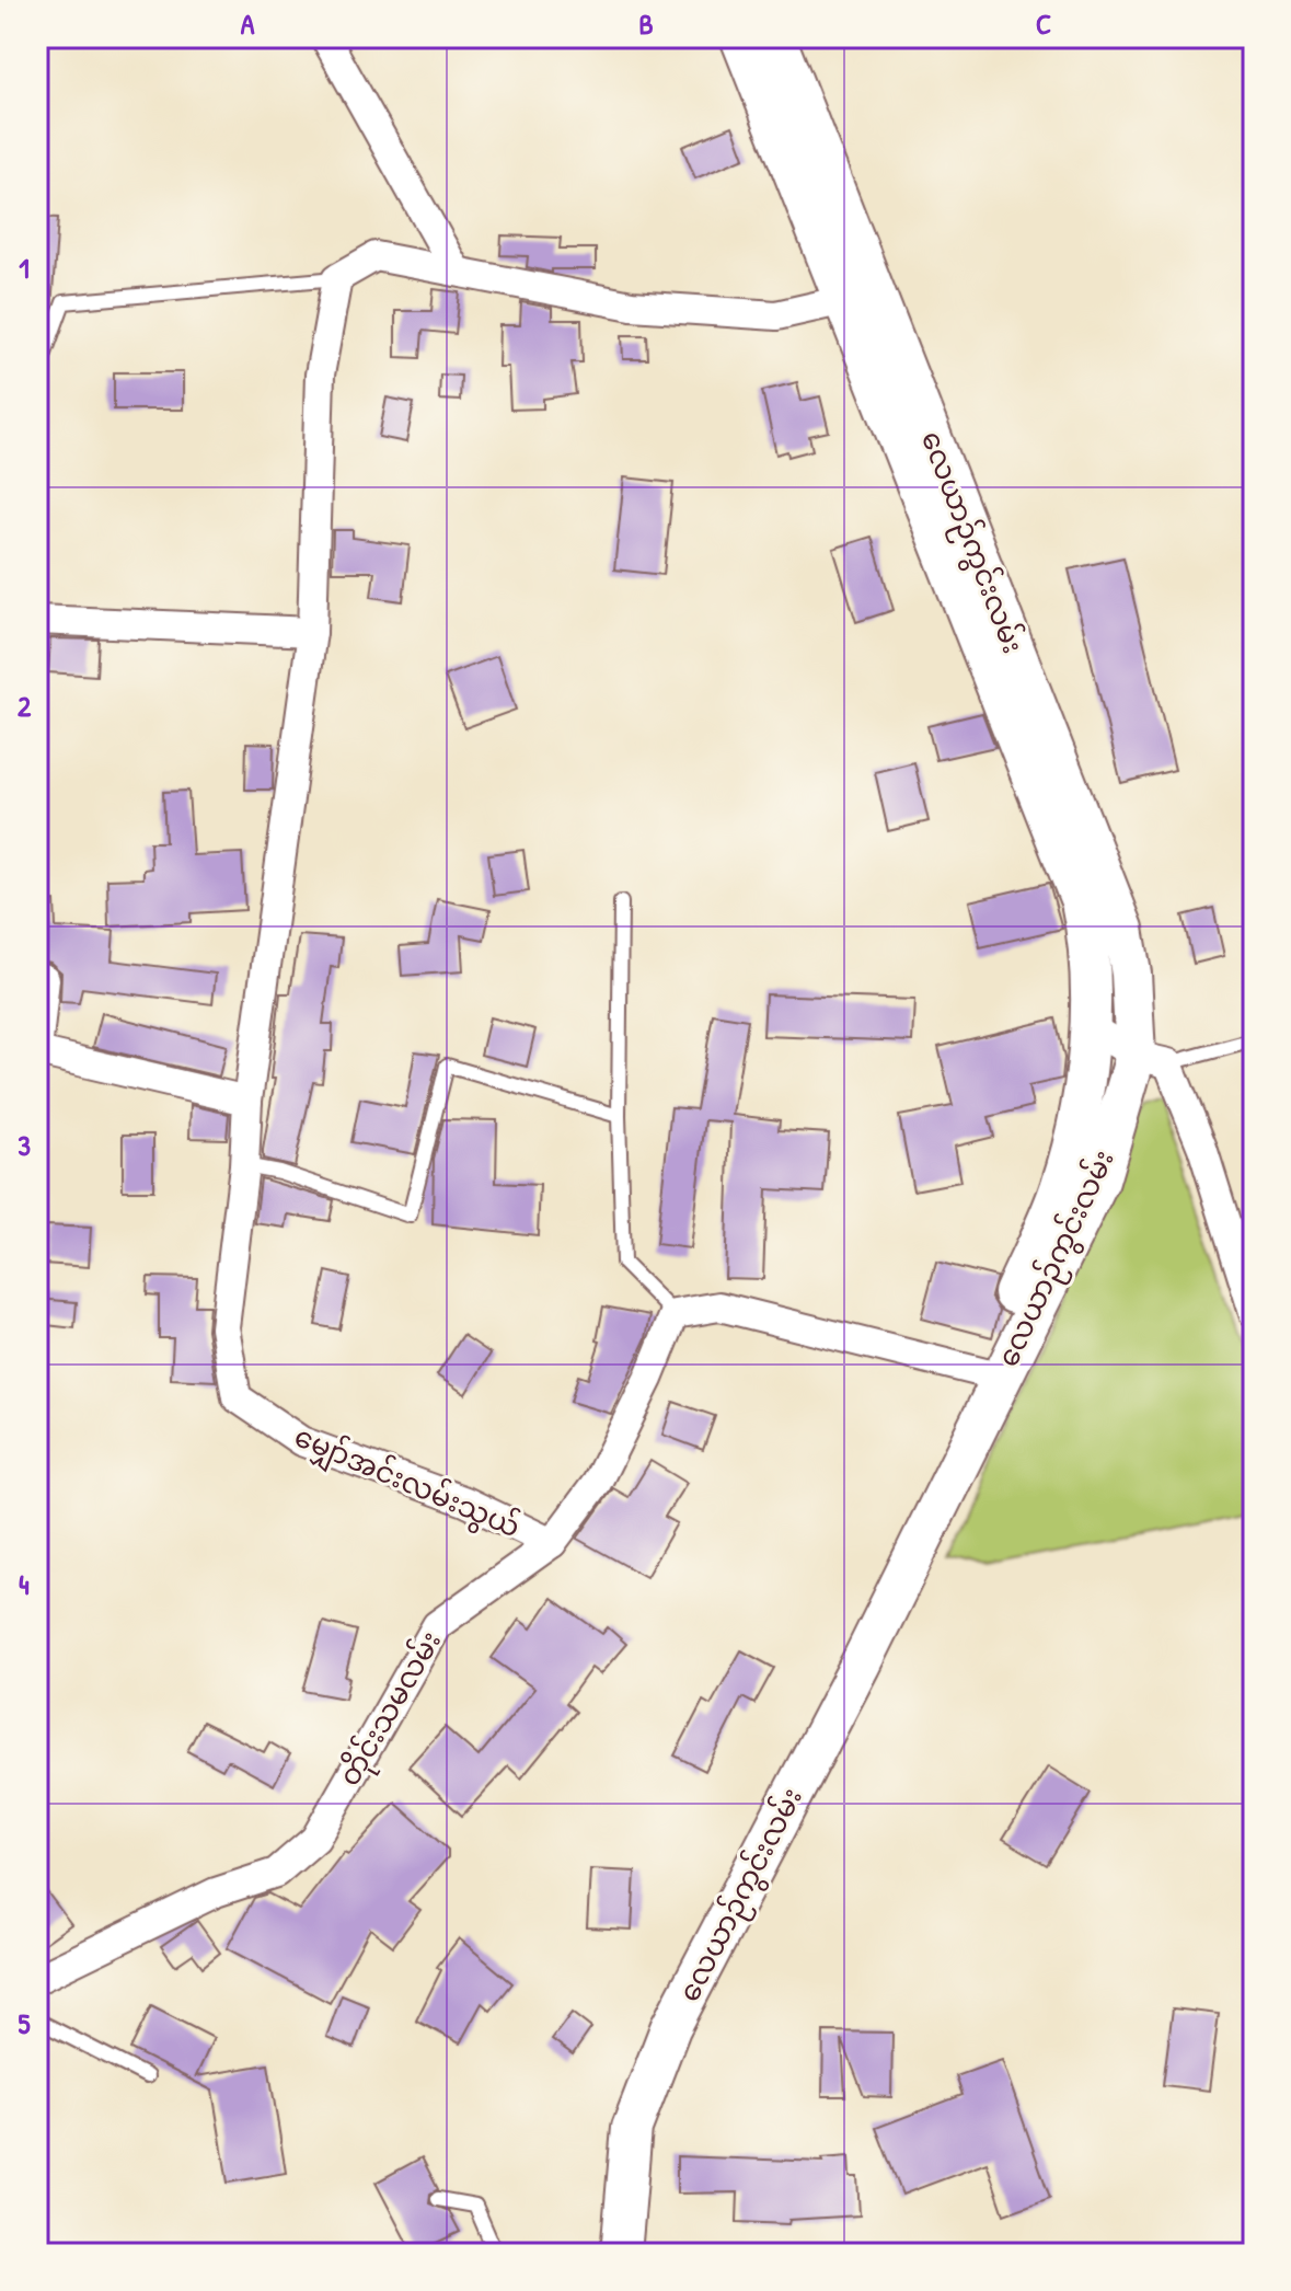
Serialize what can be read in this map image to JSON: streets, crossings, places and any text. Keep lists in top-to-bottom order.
{
  "streets": {
    "street": ["လေယာဉ်ကွင်းလမ်း", "မျှော်အင်းလမ်းသွယ်", "တိုင်းသမလမ်း"]
  },
  "crossings": [
    ["မျှော်အင်းလမ်းသွယ်", "တိုင်းသမလမ်း"]
  ],
  "grid": {
    "columns": ["A", "B", "C"],
    "rows": [
      "1",
      "2",
      "3",
      "4",
      "5"
    ]
  }
}
